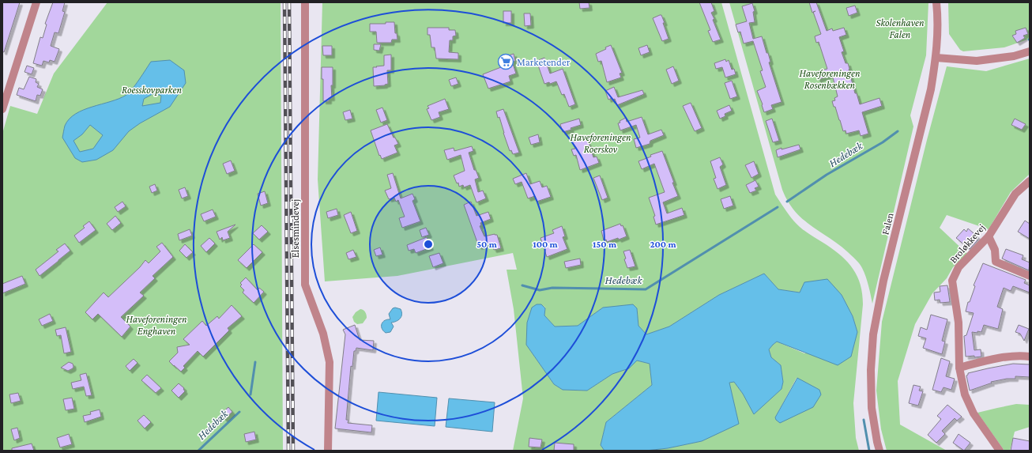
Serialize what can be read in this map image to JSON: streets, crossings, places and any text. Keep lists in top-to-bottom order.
{
  "streets": {
    "street": ["Falen", "Elsesmindevej", "Broløkkevej"]
  },
  "water": ["Hedebæk"],
  "parks": [
    "Skolenhaven Falen",
    "Haveforeningen Rosenbækken",
    "Roesskovparken",
    "Haveforeningen Roerskov",
    "Haveforeningen Enghaven"
  ],
  "places": {
    "supermarket": ["Marketender"]
  },
  "rings": [
    "50 m",
    "100 m",
    "150 m",
    "200 m"
  ]
}
